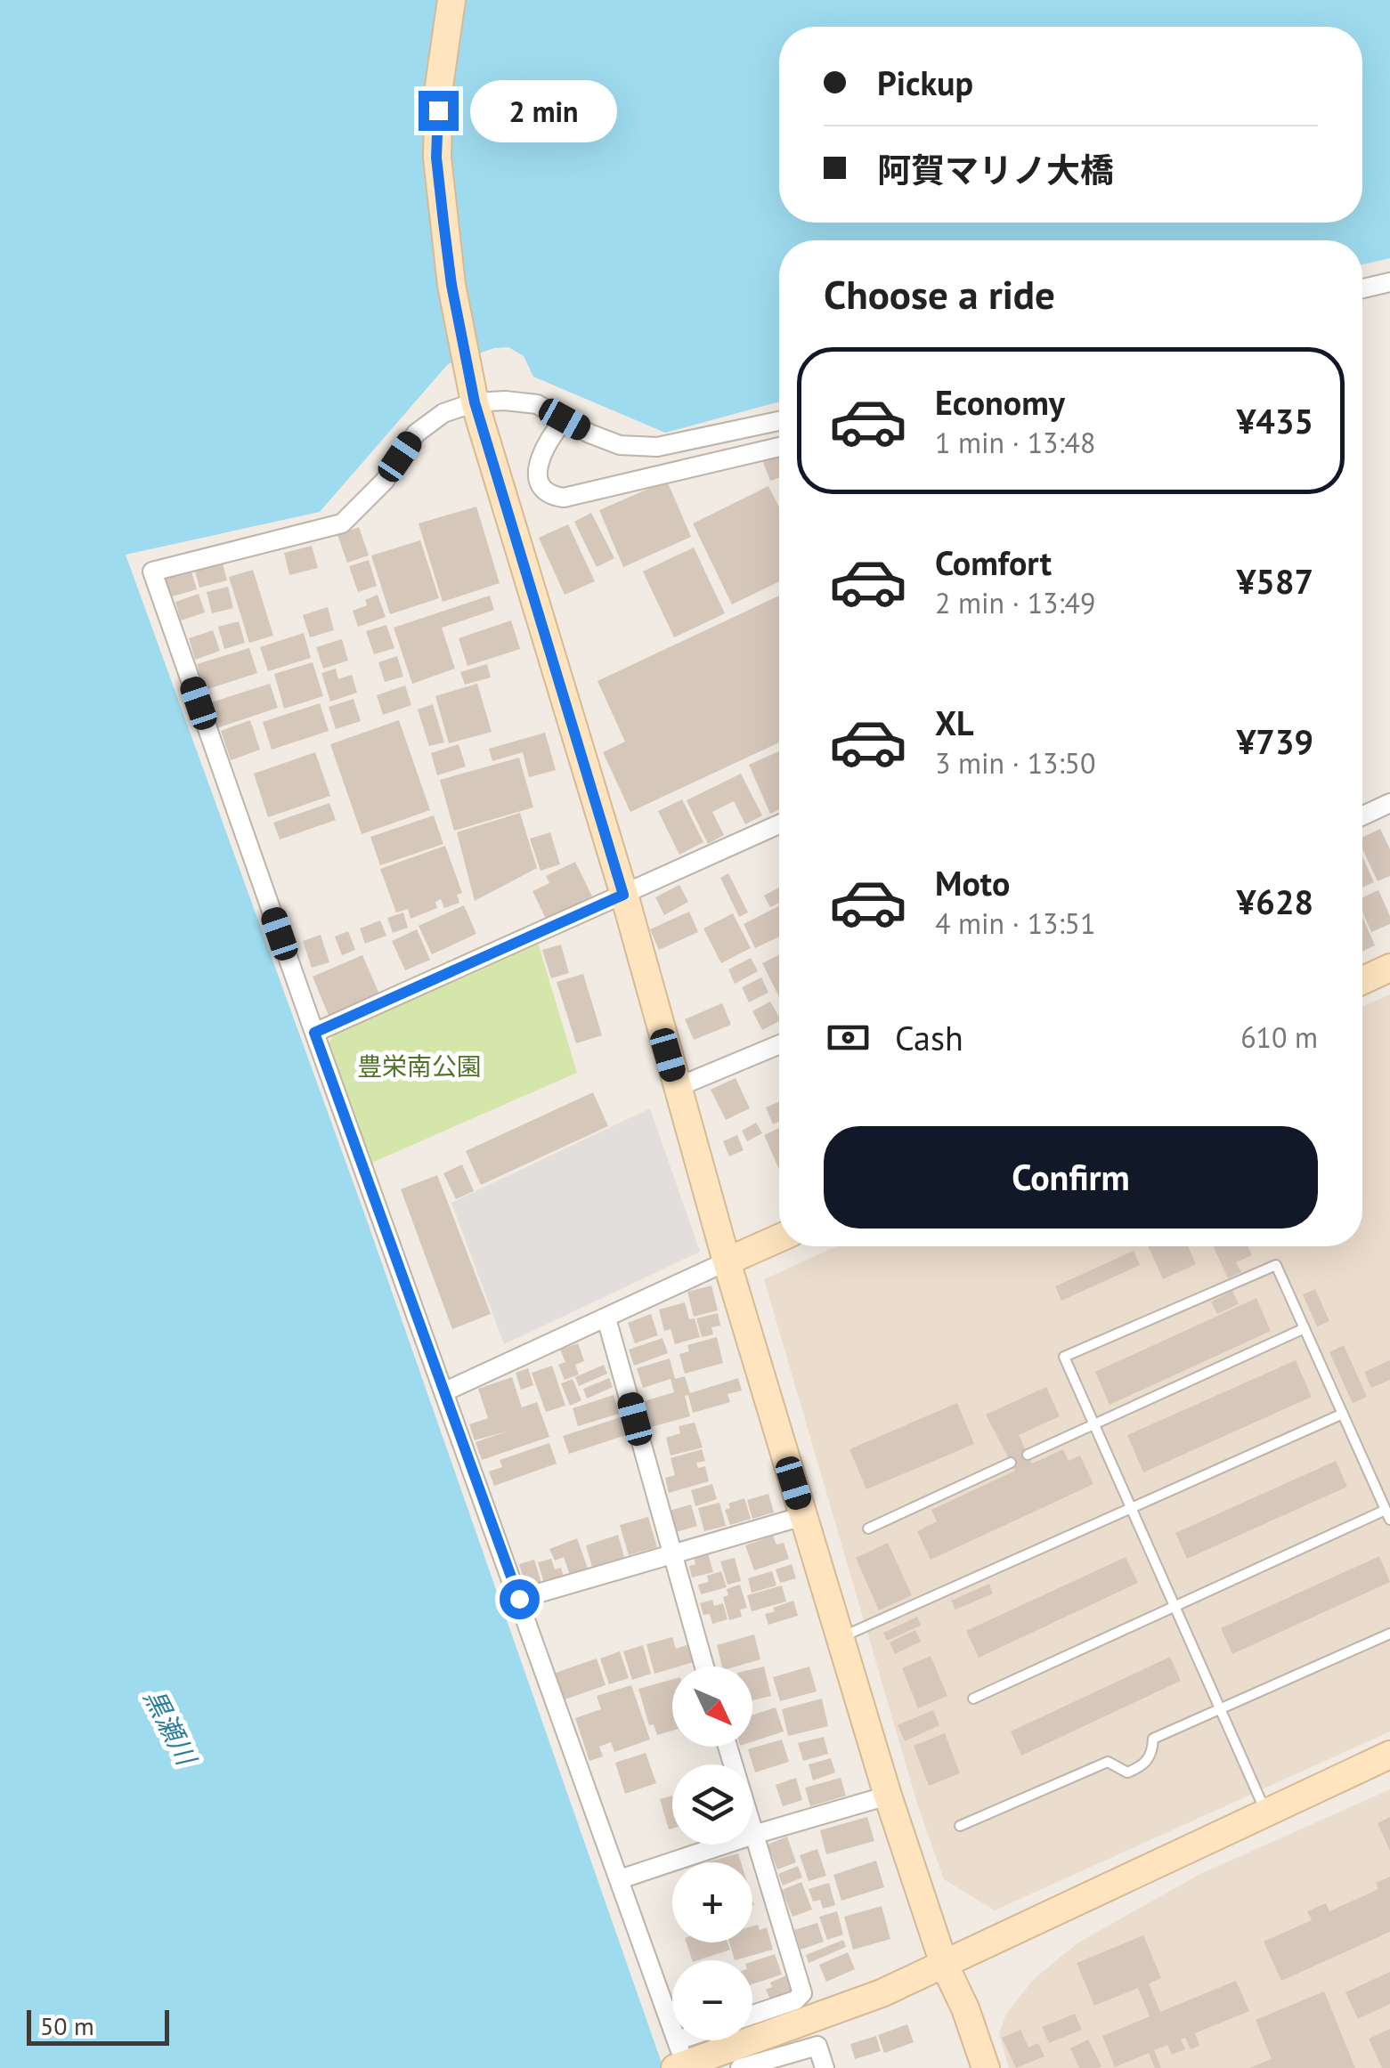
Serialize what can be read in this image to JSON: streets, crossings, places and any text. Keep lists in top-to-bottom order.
{
  "water": ["黒瀬川"],
  "parks": ["豊栄南公園"],
  "scale_bar": "50 m",
  "north": "bottom right",
  "page": {
    "banner": ["Pickup", "阿賀マリノ大橋"],
    "bubble": "2 min",
    "heading": "Choose a ride",
    "list": [
      {
        "name": "Economy",
        "note": "1 min · 13:48",
        "value": "¥435"
      },
      {
        "name": "Comfort",
        "note": "2 min · 13:49",
        "value": "¥587"
      },
      {
        "name": "XL",
        "note": "3 min · 13:50",
        "value": "¥739"
      },
      {
        "name": "Moto",
        "note": "4 min · 13:51",
        "value": "¥628"
      }
    ],
    "pay": ["Cash", "610 m"],
    "buttons": "Confirm",
    "map_buttons": ["+", "−"],
    "scale": "50 m"
  }
}
